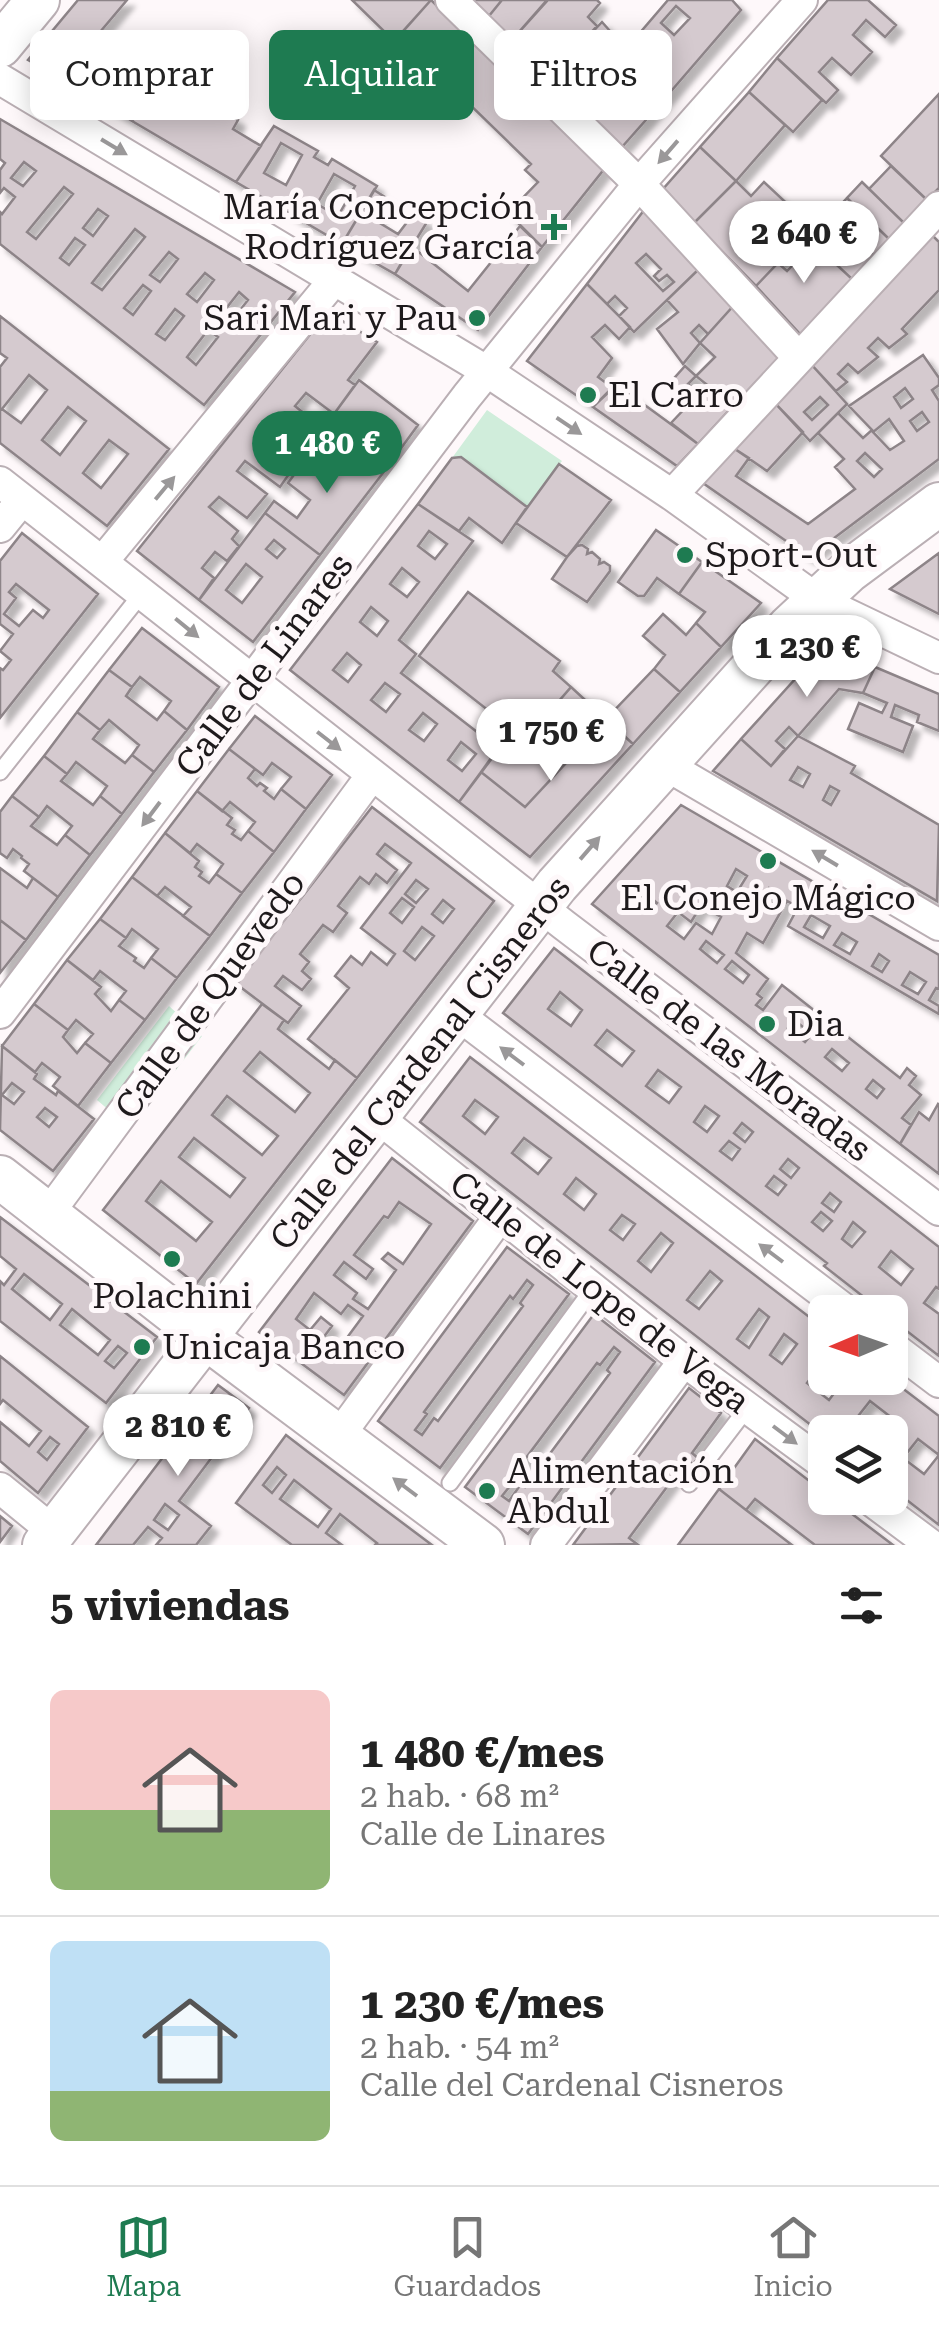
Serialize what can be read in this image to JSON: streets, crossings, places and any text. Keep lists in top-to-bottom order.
{
  "streets": {
    "street": [
      "Calle de Linares",
      "Calle de Quevedo",
      "Calle de las Moradas",
      "Calle del Cardenal Cisneros",
      "Calle de Lope de Vega"
    ]
  },
  "crossings": [
    ["Calle de Linares", "Calle de las Moradas"],
    ["Calle de Quevedo", "Calle de las Moradas"],
    ["Calle de las Moradas", "Calle del Cardenal Cisneros"],
    ["Calle del Cardenal Cisneros", "Calle de Lope de Vega"]
  ],
  "one_way": ["Calle de Linares"],
  "places": {
    "health": ["María Concepción Rodríguez García"],
    "other": [
      "Sari Mari y Pau",
      "El Carro",
      "Sport-Out",
      "El Conejo Mágico",
      "Dia",
      "Polachini",
      "Unicaja Banco",
      "Alimentación Abdul"
    ]
  },
  "north": "left",
  "page": {
    "chip": ["Comprar", "Alquilar", "Filtros"],
    "price": [
      "2 640 €",
      "1 480 €",
      "1 230 €",
      "1 750 €",
      "2 810 €"
    ],
    "heading": "5 viviendas",
    "list": [
      {
        "name": "1 480 €/mes",
        "note": "2 hab. · 68 m² · Calle de Linares"
      },
      {
        "name": "1 230 €/mes",
        "note": "2 hab. · 54 m² · Calle del Cardenal Cisneros"
      }
    ],
    "tabs": ["Mapa", "Guardados", "Inicio"]
  }
}
